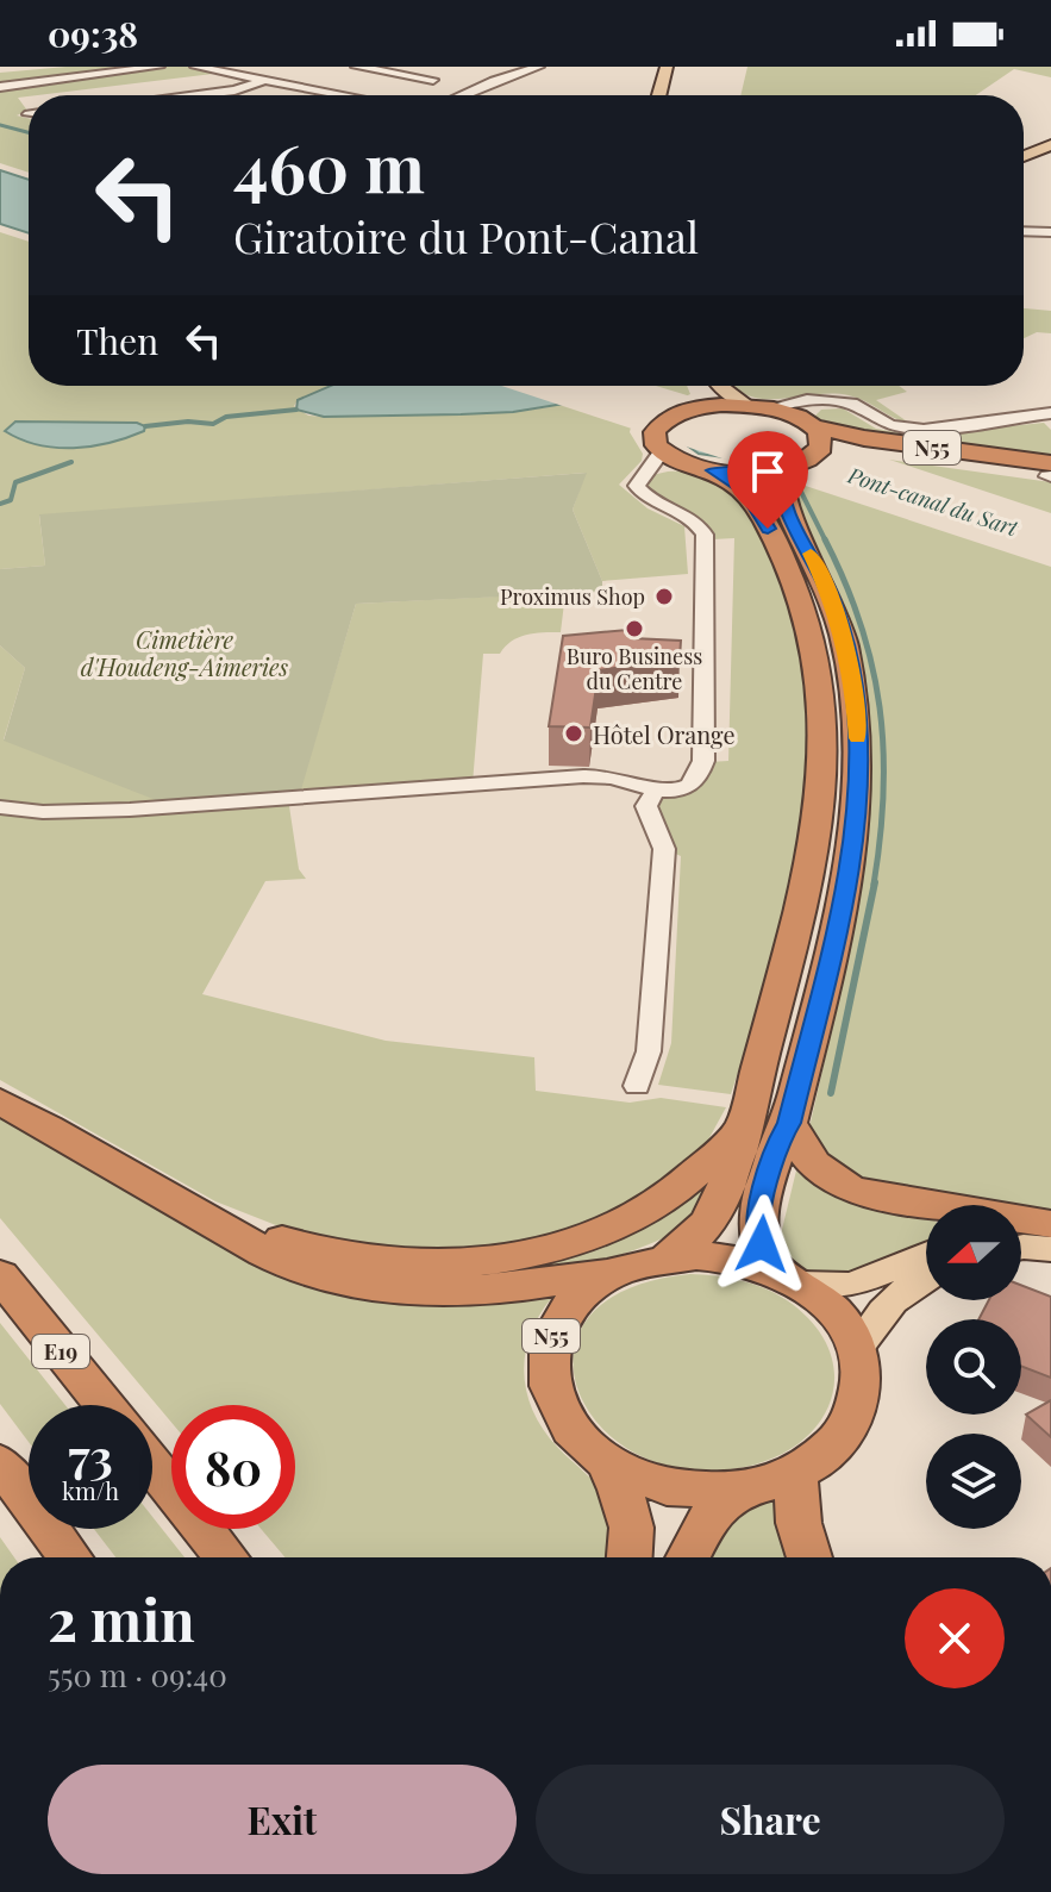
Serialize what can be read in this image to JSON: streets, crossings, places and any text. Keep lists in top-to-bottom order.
{
  "streets": {
    "highway": ["N55", "E19"]
  },
  "water": ["Pont-canal du Sart"],
  "parks": ["Cimetière d'Houdeng-Aimeries"],
  "places": ["Proximus Shop", "Buro Business du Centre", "Hôtel Orange"],
  "north": "left",
  "page": {
    "status": "09:38",
    "turn": ["460 m", "Giratoire du Pont-Canal"],
    "then": "Then",
    "speed": "73 km/h",
    "limit": "80",
    "heading": ["2 min", "550 m · 09:40"],
    "buttons": ["Exit", "Share"]
  }
}
